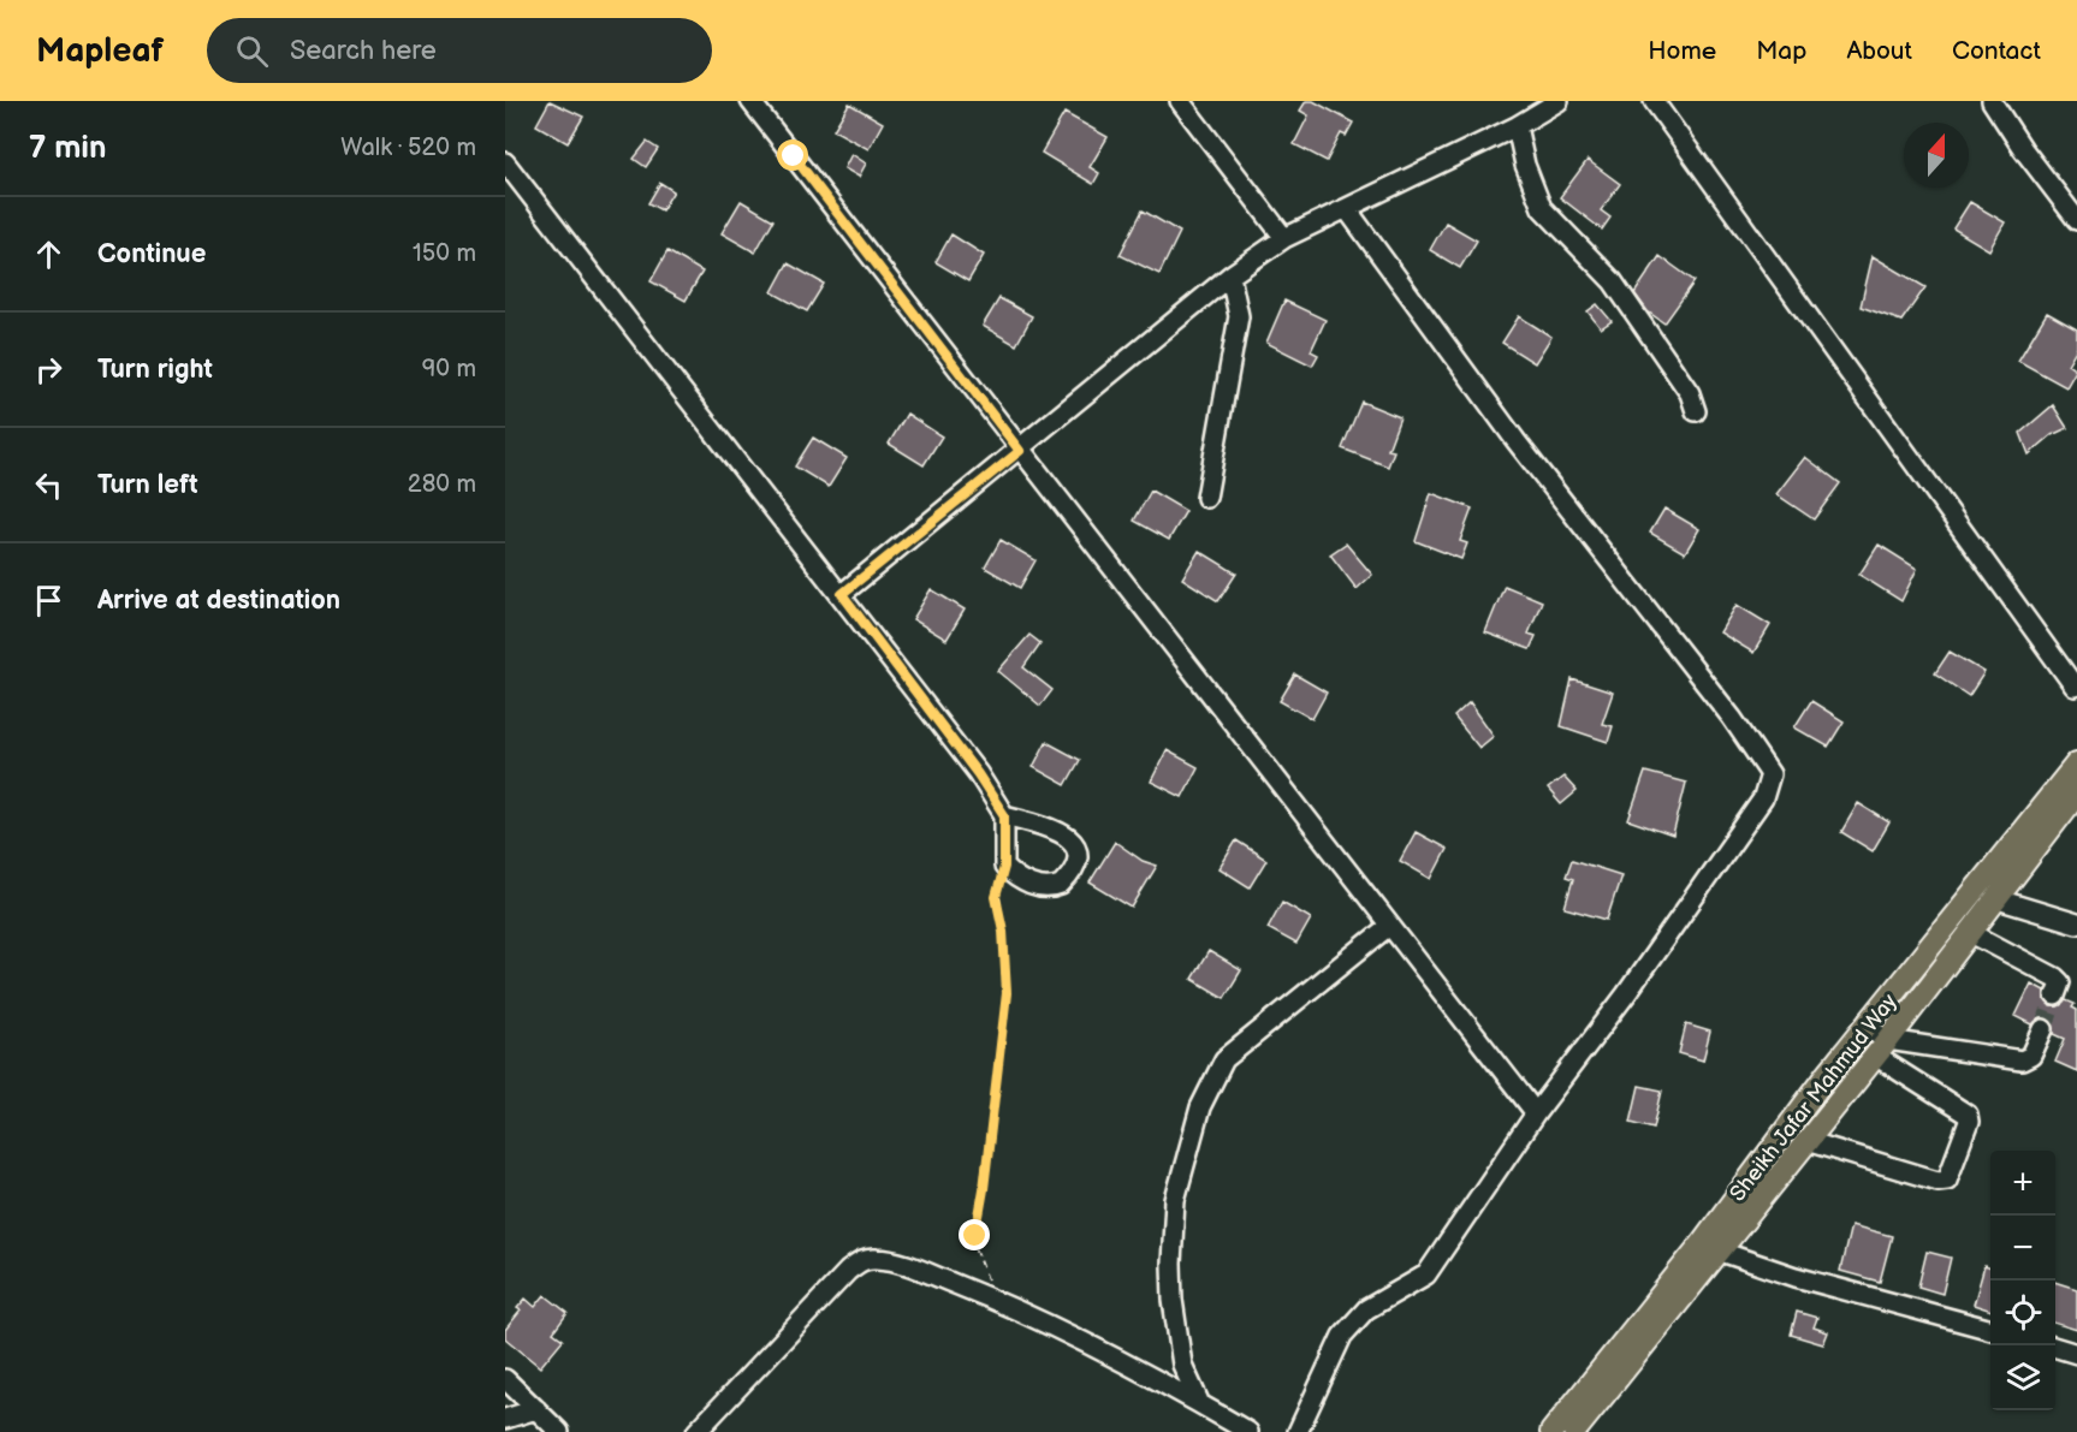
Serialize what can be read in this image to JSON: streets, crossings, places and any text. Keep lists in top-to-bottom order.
{
  "streets": {
    "main road": ["Sheikh Jafar Mahmud Way"]
  },
  "north": "top",
  "page": {
    "header": "Mapleaf",
    "search": "Search here",
    "nav": [
      "Home",
      "Map",
      "About",
      "Contact"
    ],
    "heading": ["7 min", "Walk · 520 m"],
    "list": [
      ["Continue", "150 m"],
      ["Turn right", "90 m"],
      ["Turn left", "280 m"],
      "Arrive at destination"
    ],
    "map_buttons": ["+", "−"]
  }
}
